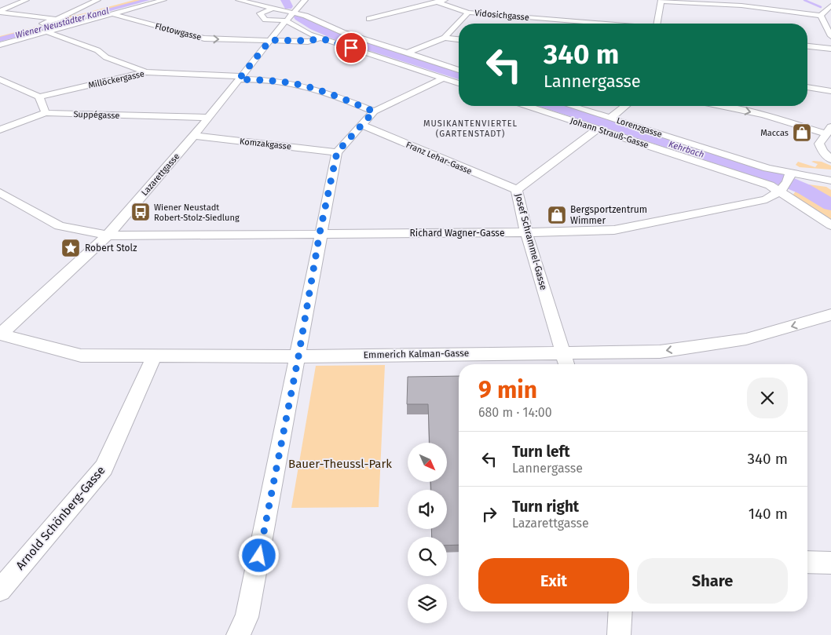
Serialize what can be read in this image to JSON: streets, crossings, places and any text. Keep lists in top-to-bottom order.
{
  "streets": {
    "street": [
      "Vidosichgasse",
      "Flotowgasse",
      "Millöckergasse",
      "Suppégasse",
      "Lorenzgasse",
      "Johann Strauß-Gasse",
      "Komzakgasse",
      "Franz Lehar-Gasse",
      "Lazarettgasse",
      "Richard Wagner-Gasse",
      "Josef Schrammel-Gasse",
      "Emmerich Kalman-Gasse",
      "Arnold Schönberg-Gasse"
    ]
  },
  "crossings": [
    ["Flotowgasse", "Lazarettgasse"],
    ["Millöckergasse", "Lazarettgasse"],
    ["Suppégasse", "Lazarettgasse"],
    ["Lorenzgasse", "Johann Strauß-Gasse"],
    ["Lorenzgasse", "Richard Wagner-Gasse"],
    ["Johann Strauß-Gasse", "Richard Wagner-Gasse"],
    ["Johann Strauß-Gasse", "Josef Schrammel-Gasse"],
    ["Komzakgasse", "Lazarettgasse"],
    ["Franz Lehar-Gasse", "Josef Schrammel-Gasse"],
    ["Lazarettgasse", "Richard Wagner-Gasse"],
    ["Lazarettgasse", "Emmerich Kalman-Gasse"],
    ["Richard Wagner-Gasse", "Josef Schrammel-Gasse"],
    ["Josef Schrammel-Gasse", "Emmerich Kalman-Gasse"],
    ["Emmerich Kalman-Gasse", "Arnold Schönberg-Gasse"]
  ],
  "districts": ["MUSIKANTENVIERTEL (GARTENSTADT)"],
  "water": ["Wiener Neustädter Kanal", "Kehrbach"],
  "parks": ["Bauer-Theussl-Park"],
  "places": {
    "shop": ["Maccas", "Bergsportzentrum Wimmer"],
    "bus stop": ["Wiener Neustadt Robert-Stolz-Siedlung"],
    "place": ["Robert Stolz"]
  },
  "north": "bottom right",
  "page": {
    "turn": ["340 m", "Lannergasse"],
    "heading": ["9 min", "680 m · 14:00"],
    "list": [
      {
        "name": "Turn left",
        "note": "Lannergasse",
        "value": "340 m"
      },
      {
        "name": "Turn right",
        "note": "Lazarettgasse",
        "value": "140 m"
      }
    ],
    "buttons": ["Exit", "Share"]
  }
}
